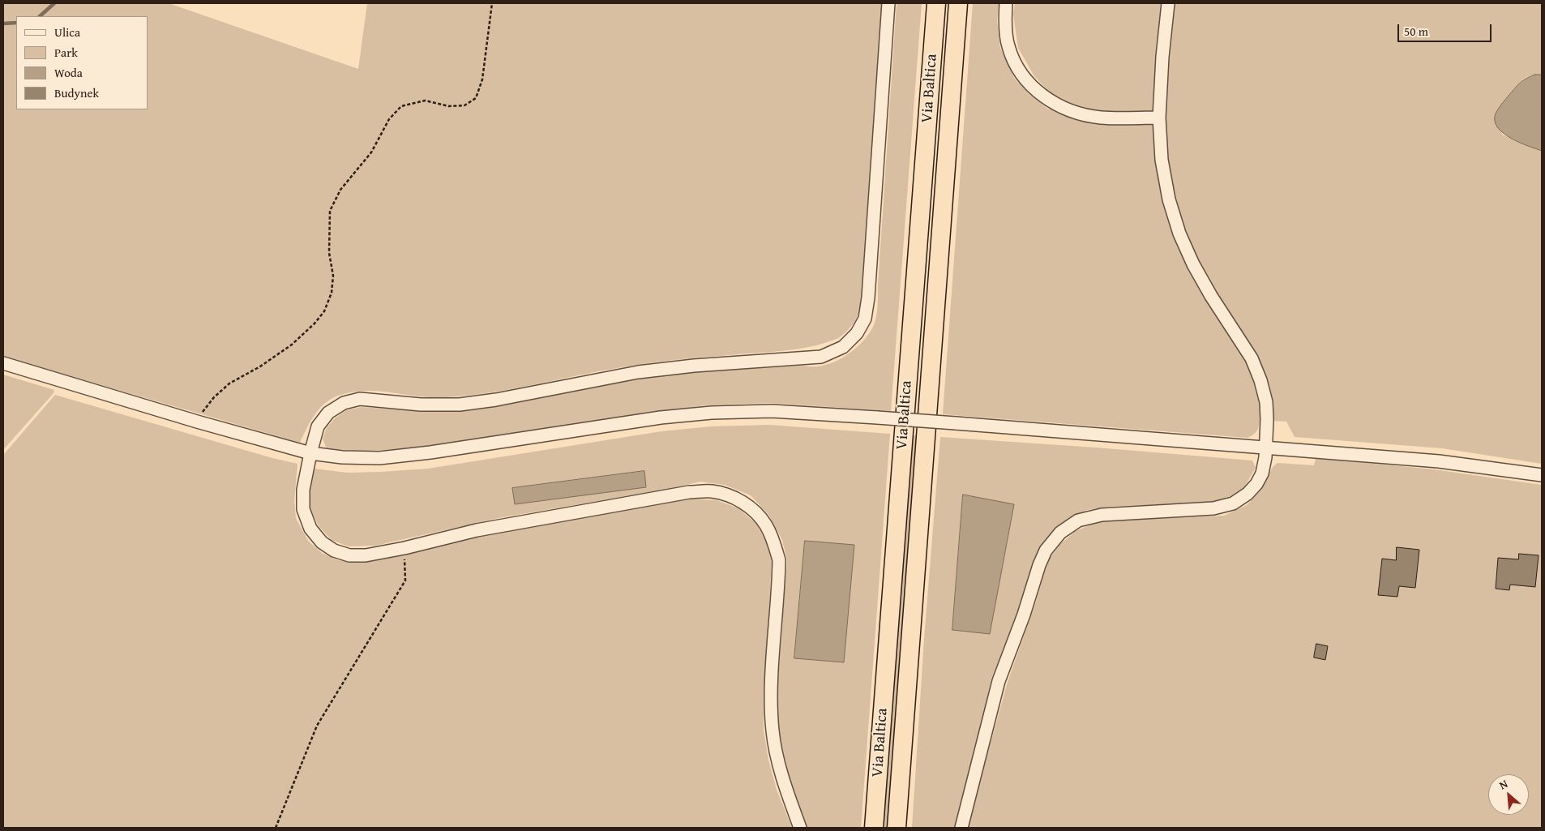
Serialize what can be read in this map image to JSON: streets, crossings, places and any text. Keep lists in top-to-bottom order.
{
  "streets": {
    "highway": ["Via Baltica"]
  },
  "legend": [
    "Ulica",
    "Park",
    "Woda",
    "Budynek"
  ],
  "scale_bar": "50 m",
  "north": "top left"
}
